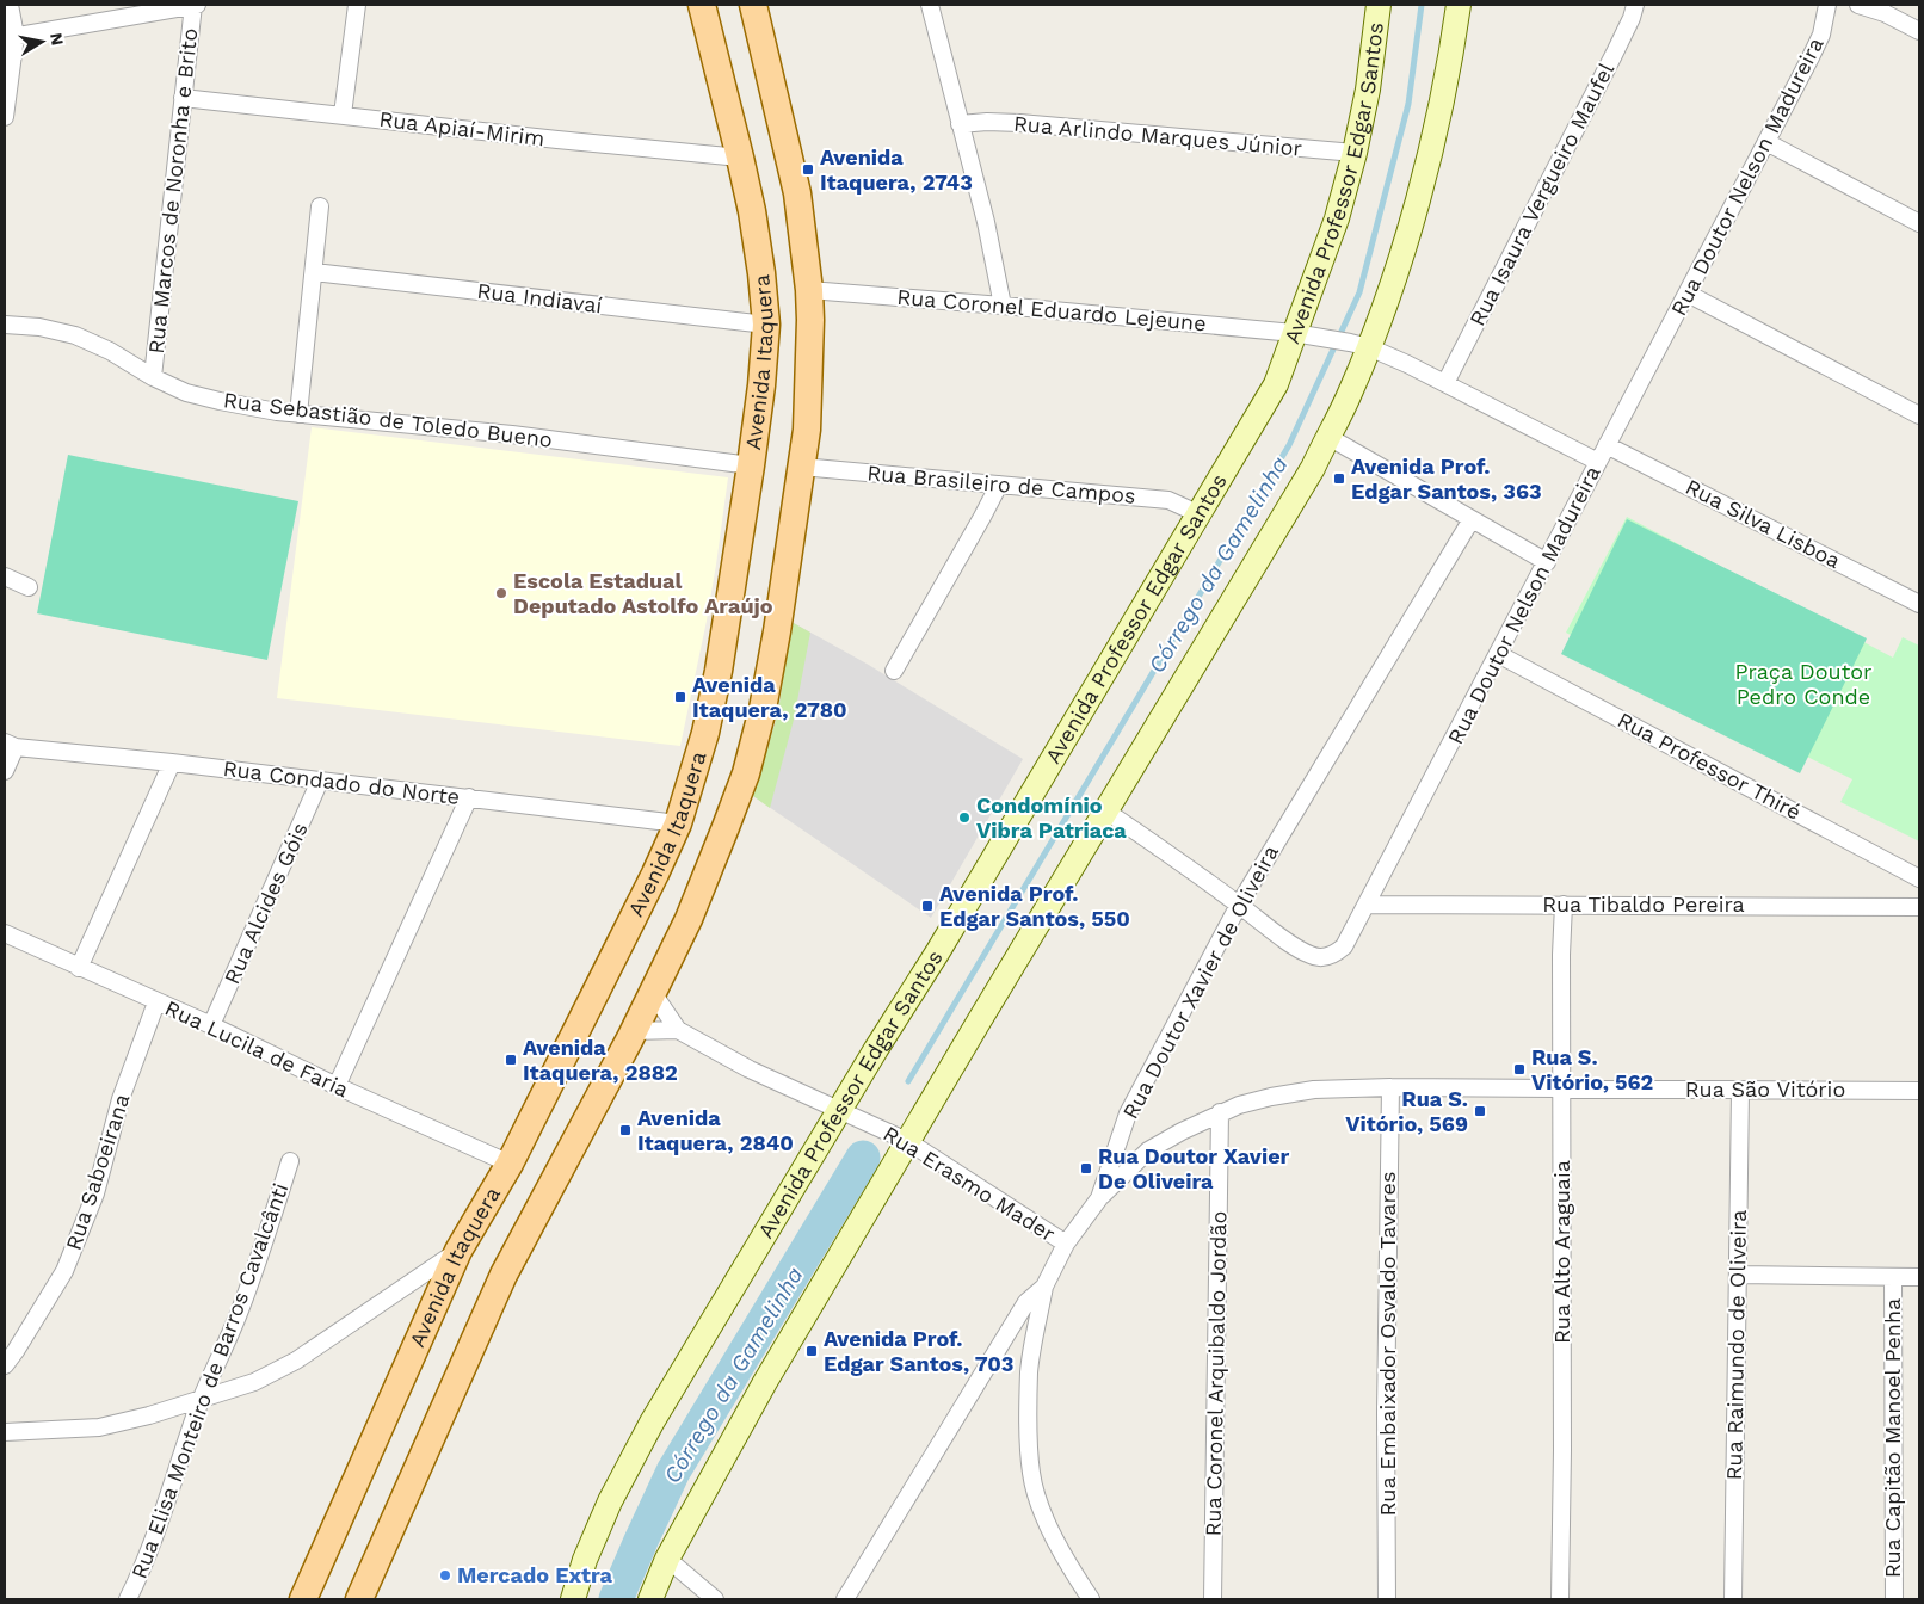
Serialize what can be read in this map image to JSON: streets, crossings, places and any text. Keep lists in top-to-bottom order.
{
  "streets": {
    "main road": ["Avenida Professor Edgar Santos", "Avenida Itaquera"],
    "street": [
      "Rua Apiaí-Mirim",
      "Rua Arlindo Marques Júnior",
      "Rua Doutor Nelson Madureira",
      "Rua Marcos de Noronha e Brito",
      "Rua Isaura Vergueiro Maufel",
      "Rua Indiavaí",
      "Rua Coronel Eduardo Lejeune",
      "Rua Sebastião de Toledo Bueno",
      "Rua Brasileiro de Campos",
      "Rua Silva Lisboa",
      "Rua Professor Thiré",
      "Rua Condado do Norte",
      "Rua Alcides Góis",
      "Rua Tibaldo Pereira",
      "Rua Doutor Xavier de Oliveira",
      "Rua Lucila de Faria",
      "Rua São Vitório",
      "Rua Saboeirana",
      "Rua Erasmo Mader",
      "Rua Alto Araguaia",
      "Rua Embaixador Osvaldo Tavares",
      "Rua Raimundo de Oliveira",
      "Rua Coronel Arquibaldo Jordão",
      "Rua Elisa Monteiro de Barros Cavalcânti",
      "Rua Capitão Manoel Penha"
    ]
  },
  "crossings": [
    ["Rua Apiaí-Mirim", "Rua Marcos de Noronha e Brito"],
    ["Rua Apiaí-Mirim", "Avenida Itaquera"],
    ["Rua Arlindo Marques Júnior", "Avenida Professor Edgar Santos"],
    ["Rua Doutor Nelson Madureira", "Rua Coronel Eduardo Lejeune"],
    ["Rua Doutor Nelson Madureira", "Rua Silva Lisboa"],
    ["Rua Doutor Nelson Madureira", "Rua Professor Thiré"],
    ["Rua Doutor Nelson Madureira", "Rua Tibaldo Pereira"],
    ["Rua Doutor Nelson Madureira", "Rua Doutor Xavier de Oliveira"],
    ["Avenida Professor Edgar Santos", "Rua Coronel Eduardo Lejeune"],
    ["Avenida Professor Edgar Santos", "Rua Brasileiro de Campos"],
    ["Avenida Professor Edgar Santos", "Rua Erasmo Mader"],
    ["Rua Marcos de Noronha e Brito", "Rua Sebastião de Toledo Bueno"],
    ["Rua Isaura Vergueiro Maufel", "Rua Coronel Eduardo Lejeune"],
    ["Rua Indiavaí", "Avenida Itaquera"],
    ["Avenida Itaquera", "Rua Sebastião de Toledo Bueno"],
    ["Avenida Itaquera", "Rua Condado do Norte"],
    ["Avenida Itaquera", "Rua Lucila de Faria"],
    ["Rua Condado do Norte", "Rua Alcides Góis"],
    ["Rua Alcides Góis", "Rua Lucila de Faria"],
    ["Rua Tibaldo Pereira", "Rua Alto Araguaia"],
    ["Rua Doutor Xavier de Oliveira", "Rua São Vitório"],
    ["Rua Doutor Xavier de Oliveira", "Rua Erasmo Mader"],
    ["Rua Lucila de Faria", "Rua Saboeirana"],
    ["Rua São Vitório", "Rua Alto Araguaia"],
    ["Rua São Vitório", "Rua Embaixador Osvaldo Tavares"],
    ["Rua São Vitório", "Rua Raimundo de Oliveira"],
    ["Rua São Vitório", "Rua Coronel Arquibaldo Jordão"]
  ],
  "water": ["Córrego da Gamelinha"],
  "parks": ["Praça Doutor Pedro Conde"],
  "places": {
    "transit": [
      "Avenida Itaquera, 2743",
      "Avenida Prof. Edgar Santos, 363",
      "Avenida Itaquera, 2780",
      "Avenida Prof. Edgar Santos, 550",
      "Avenida Itaquera, 2882",
      "Rua S. Vitório, 562",
      "Rua S. Vitório, 569",
      "Avenida Itaquera, 2840",
      "Rua Doutor Xavier De Oliveira",
      "Avenida Prof. Edgar Santos, 703"
    ],
    "other": ["Escola Estadual Deputado Astolfo Araújo", "Condomínio Vibra Patriaca", "Mercado Extra"]
  },
  "north": "right"
}
